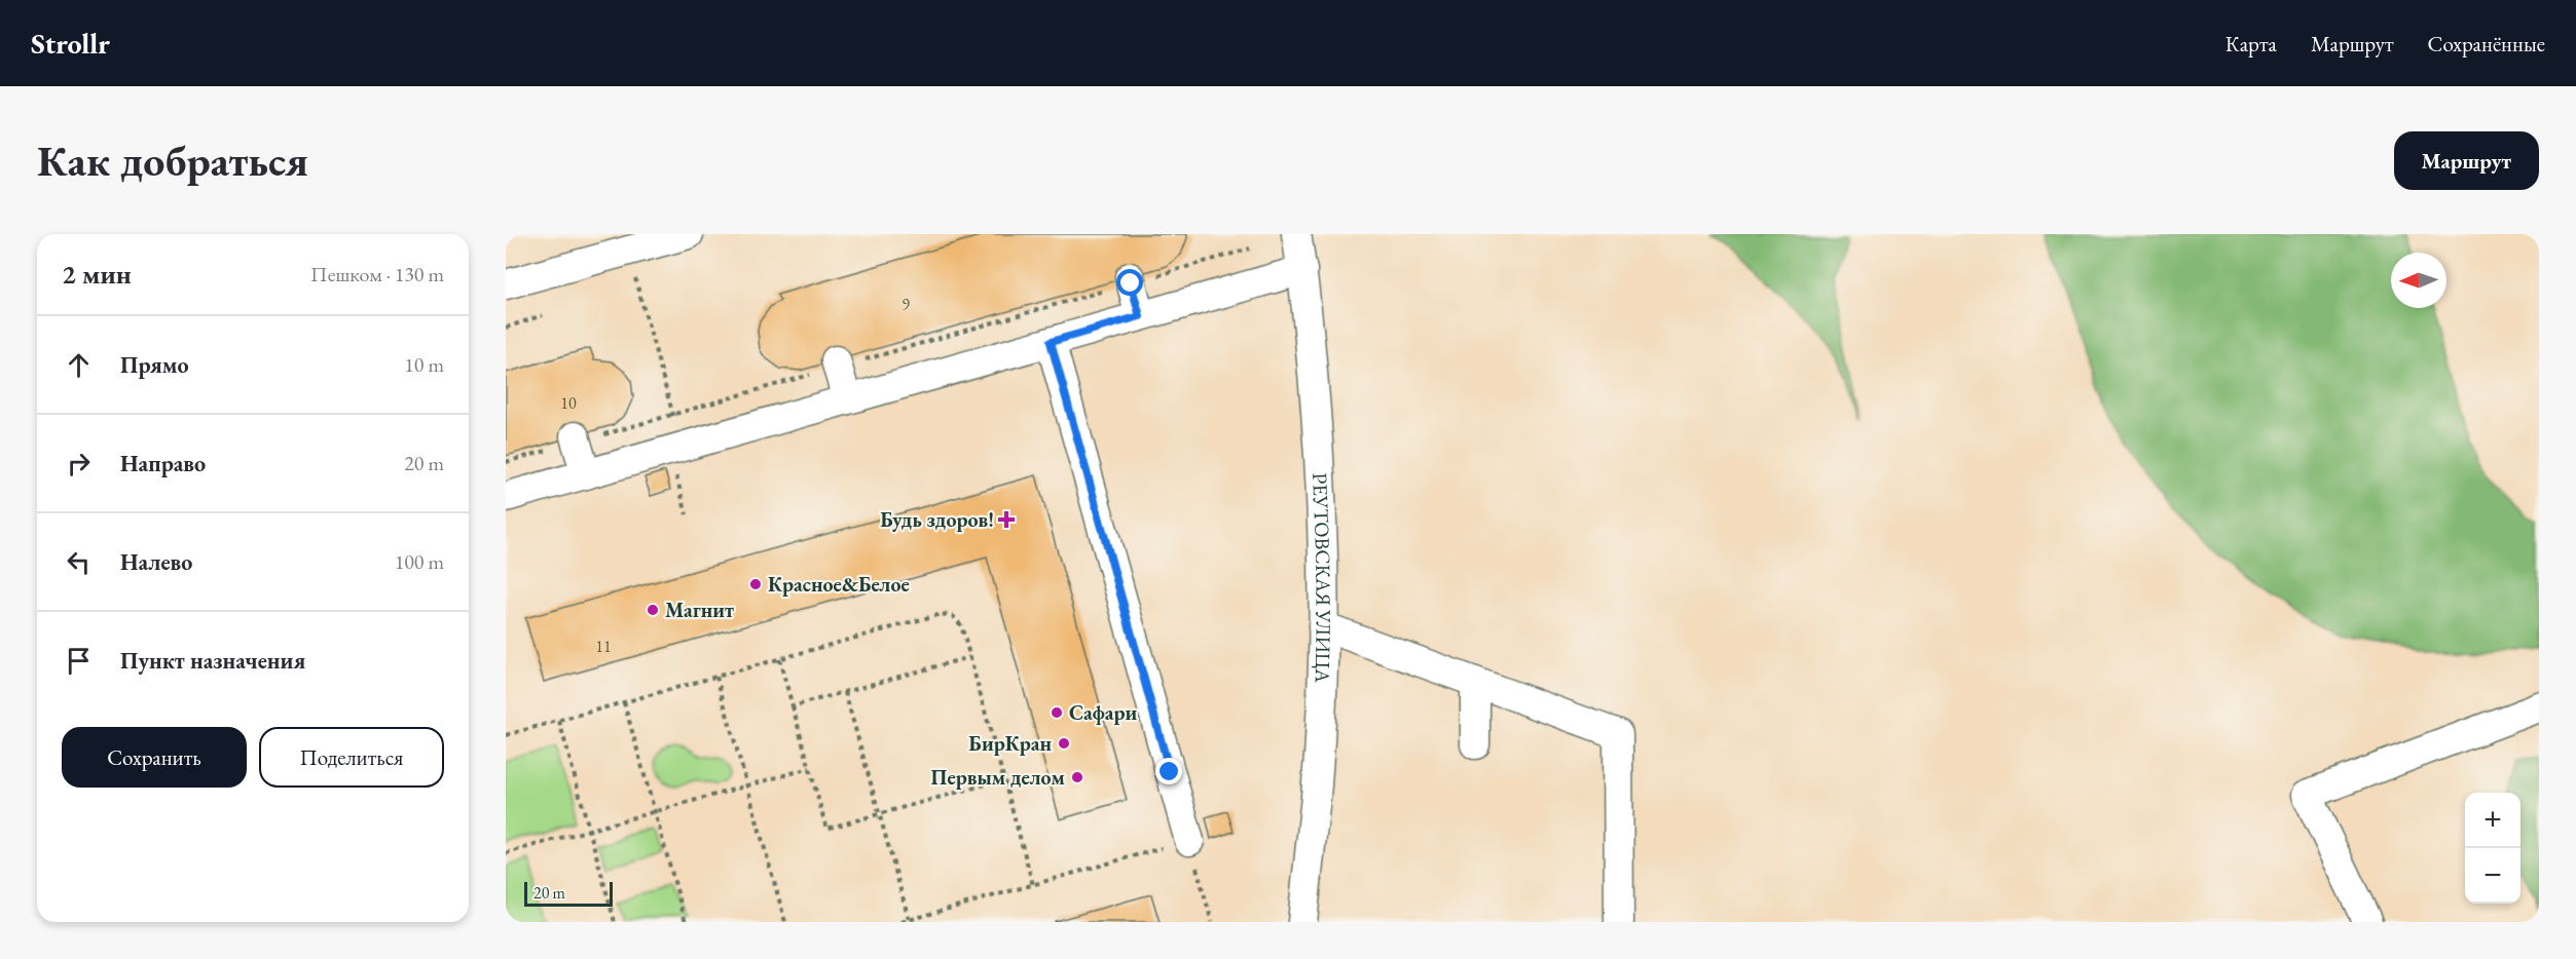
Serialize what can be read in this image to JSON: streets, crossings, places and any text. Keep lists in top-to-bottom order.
{
  "streets": {
    "street": ["РЕУТОВСКАЯ УЛИЦА"]
  },
  "places": {
    "health": ["Будь здоров!"],
    "other": [
      "Красное&Белое",
      "Магнит",
      "Сафари",
      "БирКран",
      "Первым делом"
    ]
  },
  "house_numbers": ["9", "10", "11"],
  "scale_bar": "20 m",
  "north": "left",
  "page": {
    "header": "Strollr",
    "nav": ["Карта", "Маршрут", "Сохранённые"],
    "buttons": [
      "Маршрут",
      ["Сохранить", "Поделиться"]
    ],
    "title": "Как добраться",
    "heading": ["2 мин", "Пешком · 130 m"],
    "list": [
      ["Прямо", "10 m"],
      ["Направо", "20 m"],
      ["Налево", "100 m"],
      "Пункт назначения"
    ],
    "map_buttons": ["+", "−"],
    "scale": "20 m"
  }
}
